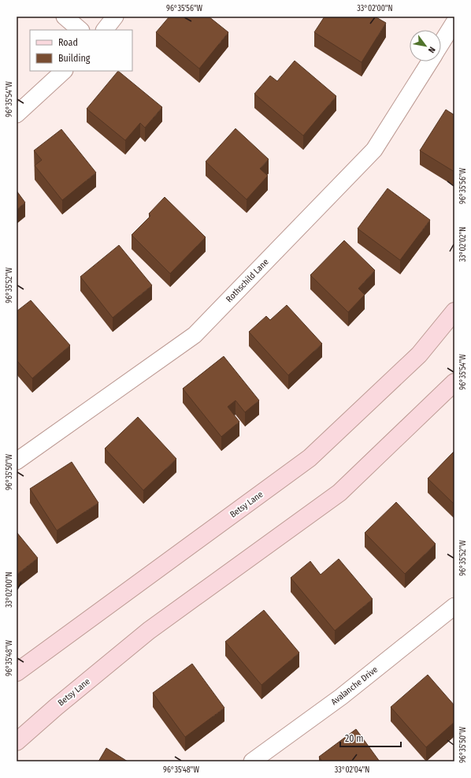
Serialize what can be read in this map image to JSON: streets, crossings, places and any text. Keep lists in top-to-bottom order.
{
  "streets": {
    "main road": ["Betsy Lane"],
    "street": ["Rothschild Lane", "Avalanche Drive"]
  },
  "legend": ["Road", "Building"],
  "scale_bar": "20 m",
  "north": "bottom right",
  "coordinates": [
    "96°35'56\"W",
    "33°02'00\"N",
    "96°35'54\"W",
    "33°02'02\"N",
    "96°35'52\"W",
    "96°35'50\"W",
    "96°35'48\"W",
    "33°02'04\"N"
  ]
}
